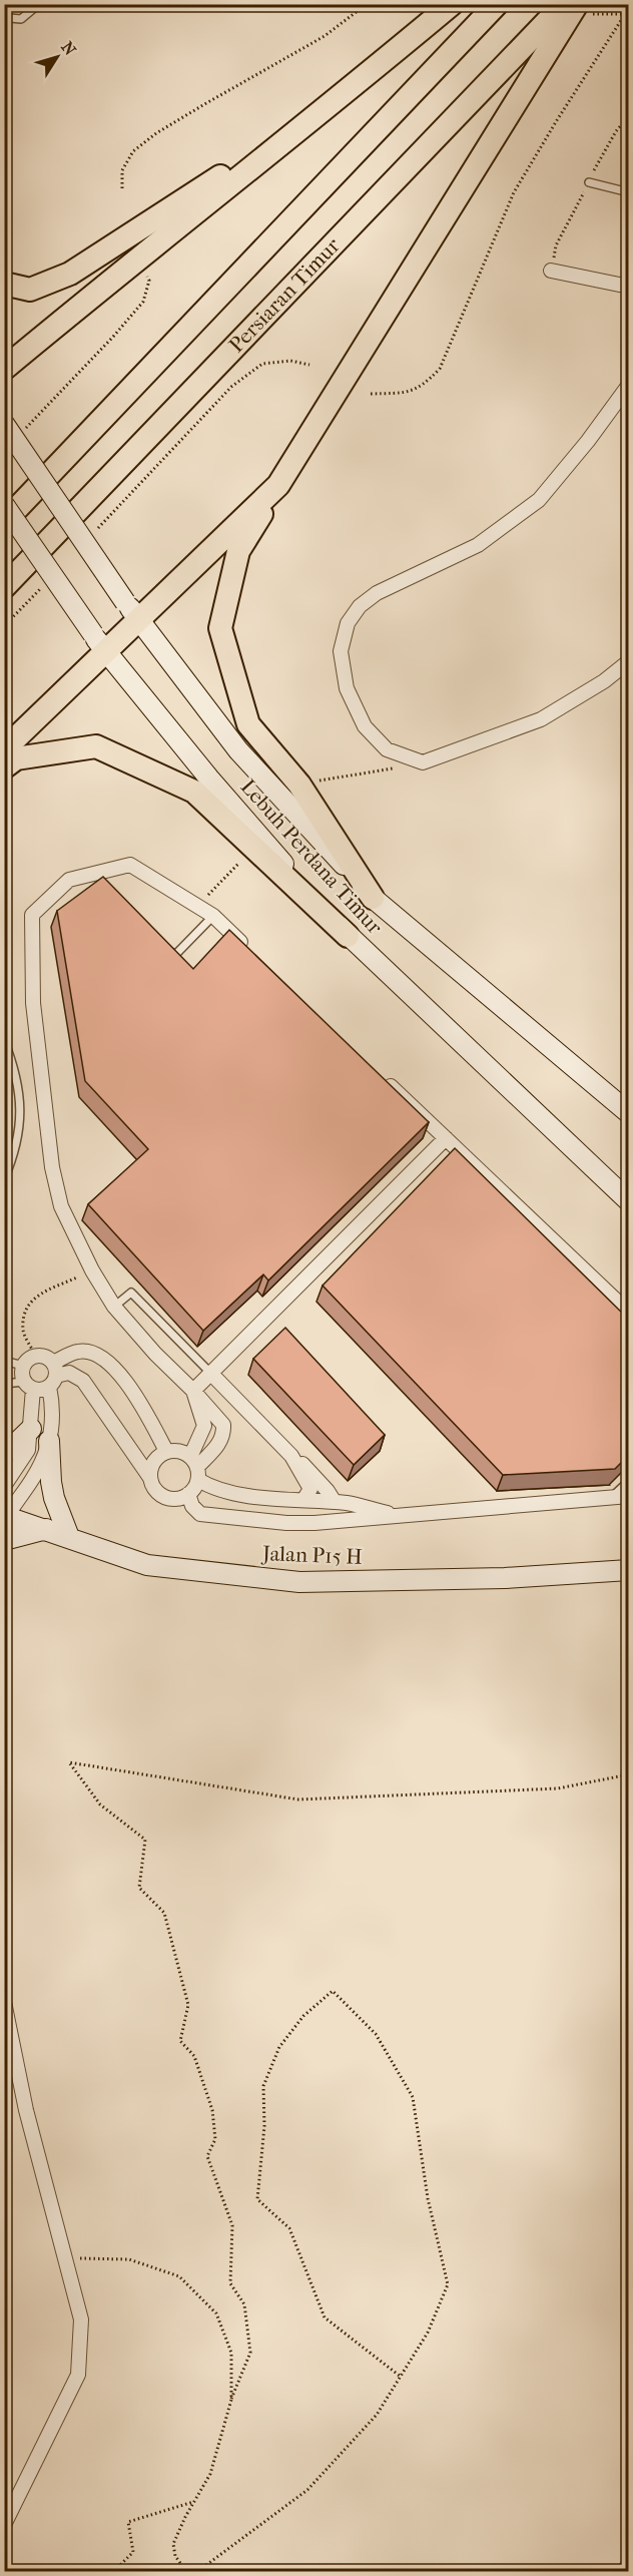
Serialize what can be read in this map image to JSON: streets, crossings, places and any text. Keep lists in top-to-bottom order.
{
  "streets": {
    "main road": ["Persiaran Timur", "Lebuh Perdana Timur", "Jalan P15 H"]
  },
  "north": "top right"
}
